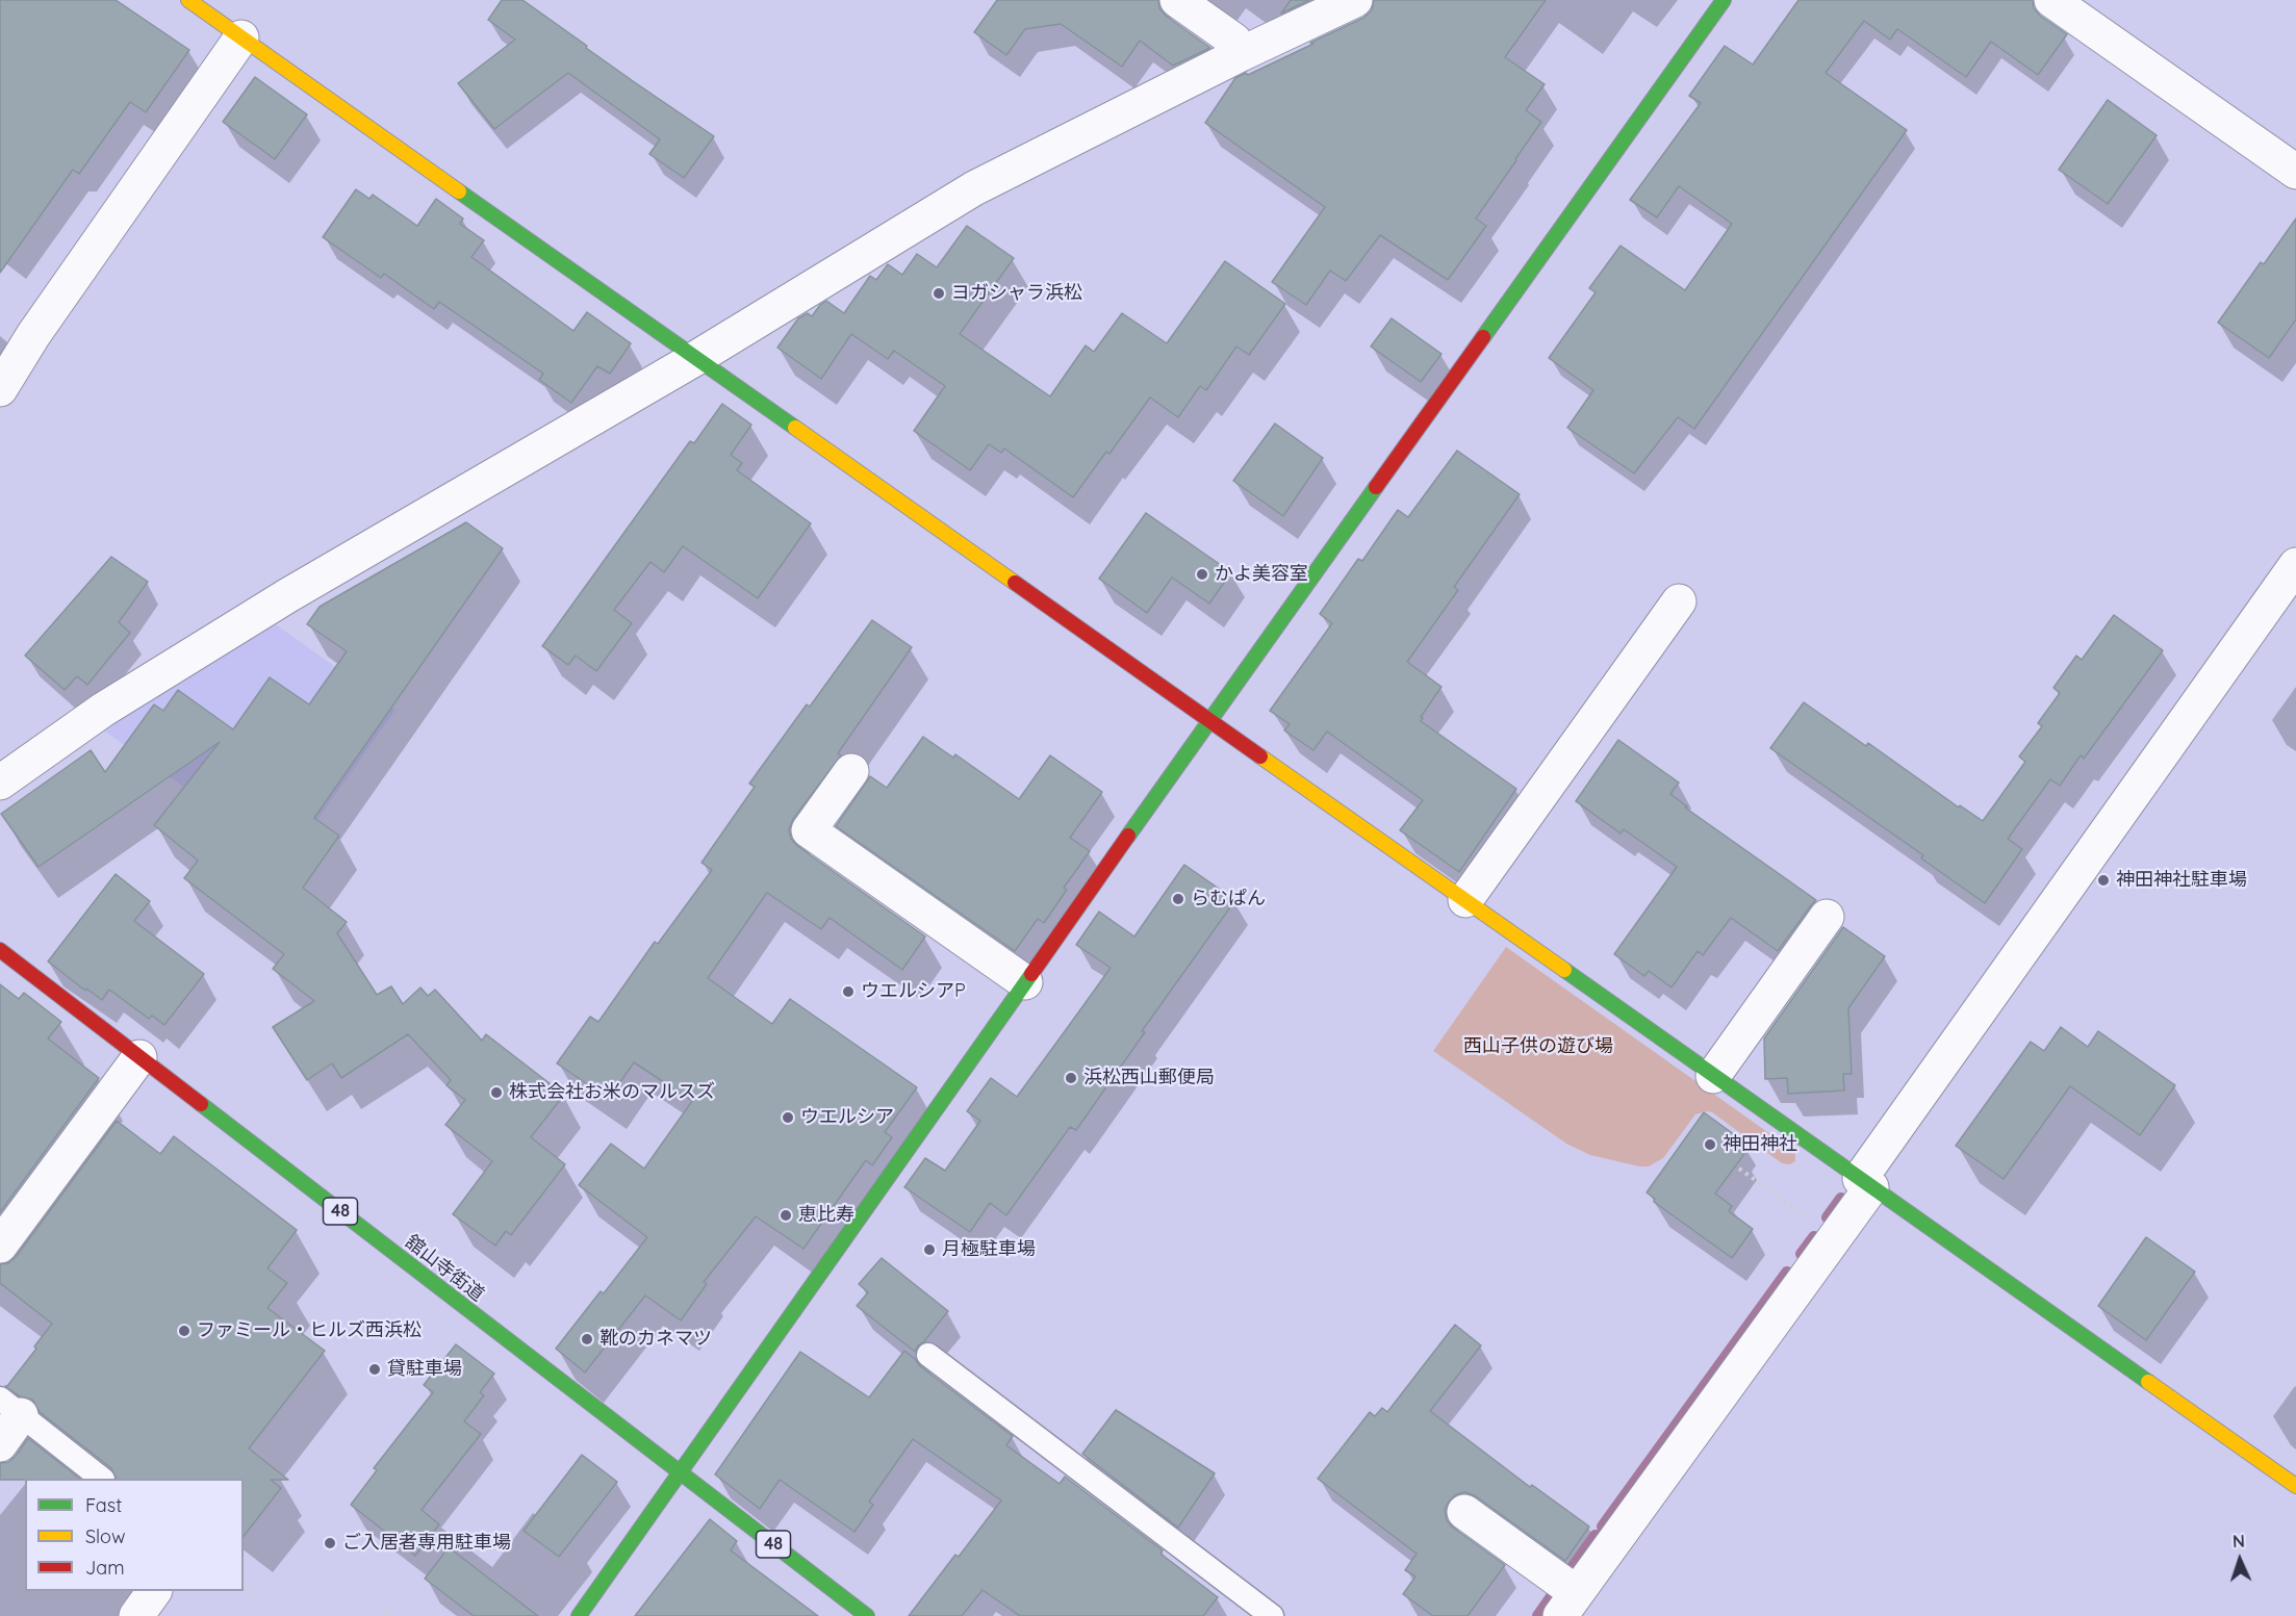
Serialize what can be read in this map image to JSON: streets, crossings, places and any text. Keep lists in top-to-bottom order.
{
  "streets": {
    "street": ["48", "舘山寺街道"]
  },
  "parks": ["西山子供の遊び場"],
  "places": [
    "ヨガシャラ浜松",
    "かよ美容室",
    "神田神社駐車場",
    "らむぱん",
    "ウエルシアP",
    "浜松西山郵便局",
    "株式会社お米のマルスズ",
    "ウエルシア",
    "神田神社",
    "恵比寿",
    "月極駐車場",
    "ファミール・ヒルズ西浜松",
    "靴のカネマツ",
    "貸駐車場",
    "ご入居者専用駐車場"
  ],
  "legend": ["Fast", "Slow", "Jam"],
  "north": "top"
}
